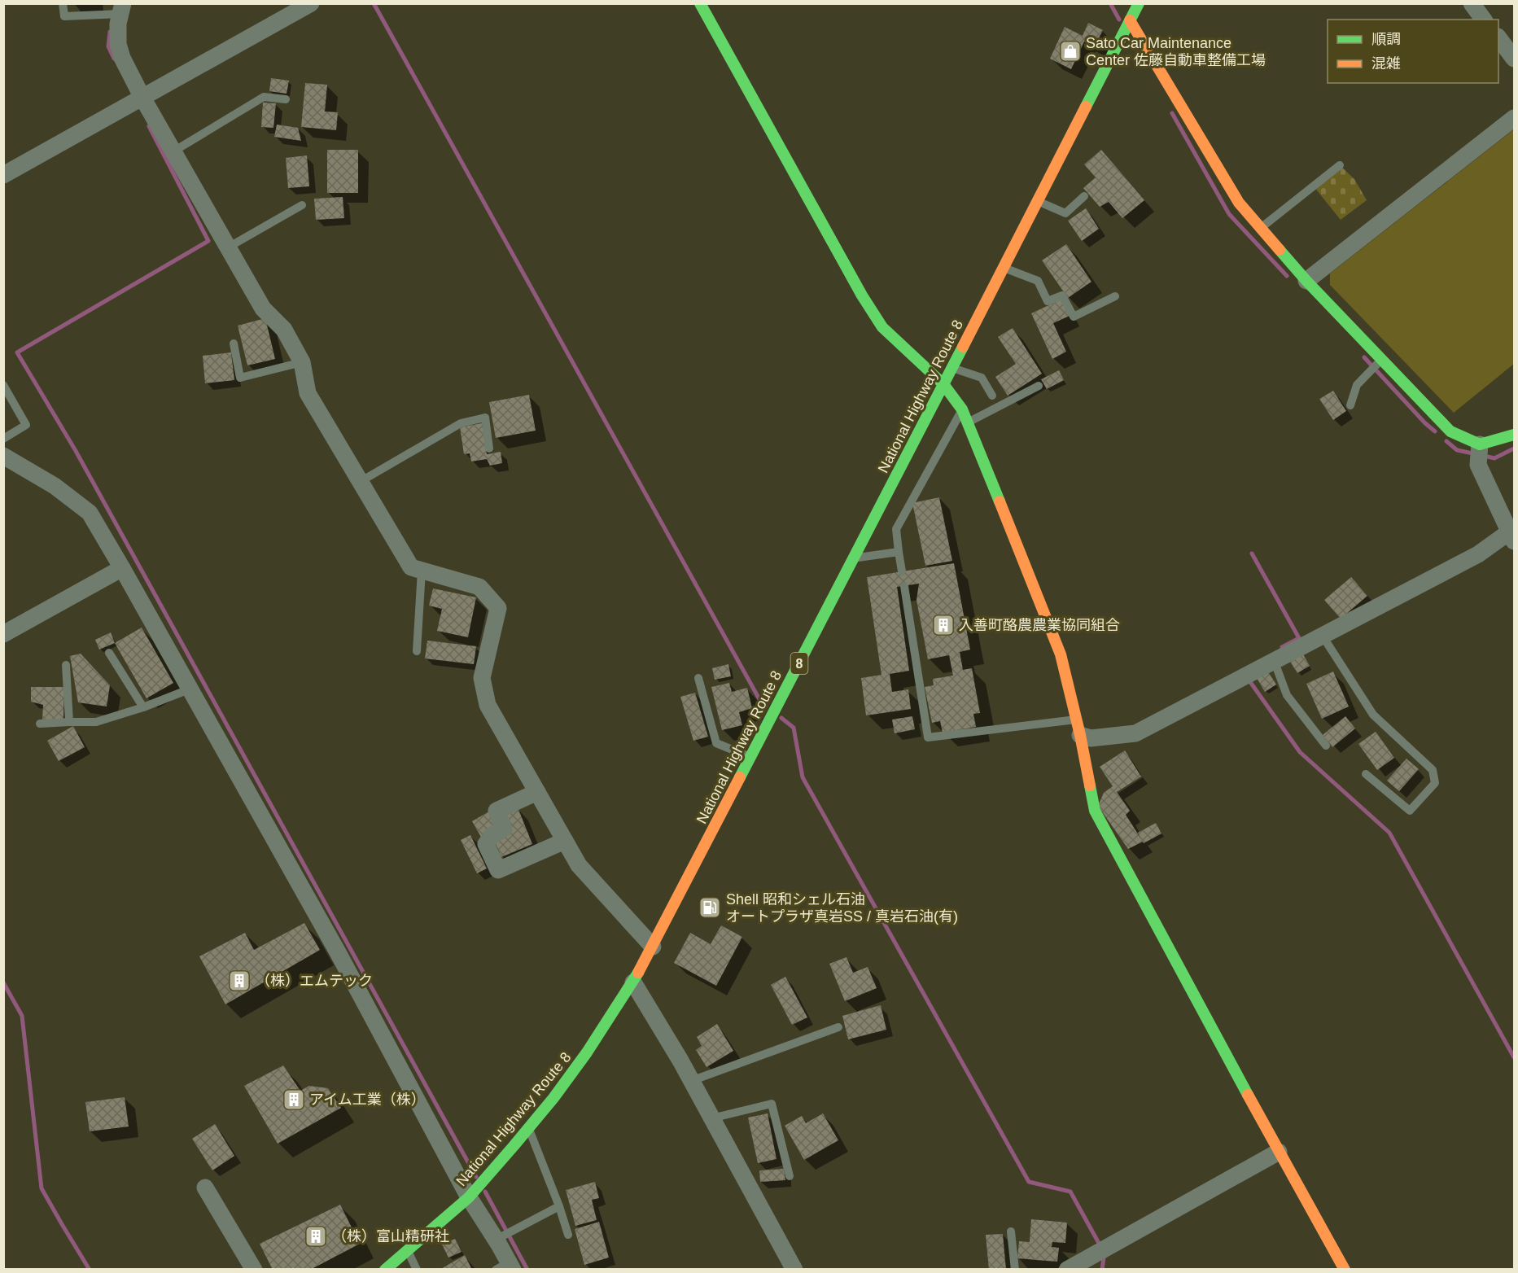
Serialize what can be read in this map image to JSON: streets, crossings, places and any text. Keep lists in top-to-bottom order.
{
  "streets": {
    "main road": ["National Highway Route 8", "8"]
  },
  "places": {
    "shop": ["Sato Car Maintenance Center 佐藤自動車整備工場"],
    "building": [
      "入善町酪農農業協同組合",
      "（株）エムテック",
      "アイム工業（株）",
      "（株）富山精研社"
    ],
    "fuel station": ["Shell 昭和シェル石油 オートプラザ真岩SS / 真岩石油(有)"]
  },
  "legend": ["順調", "混雑"]
}
